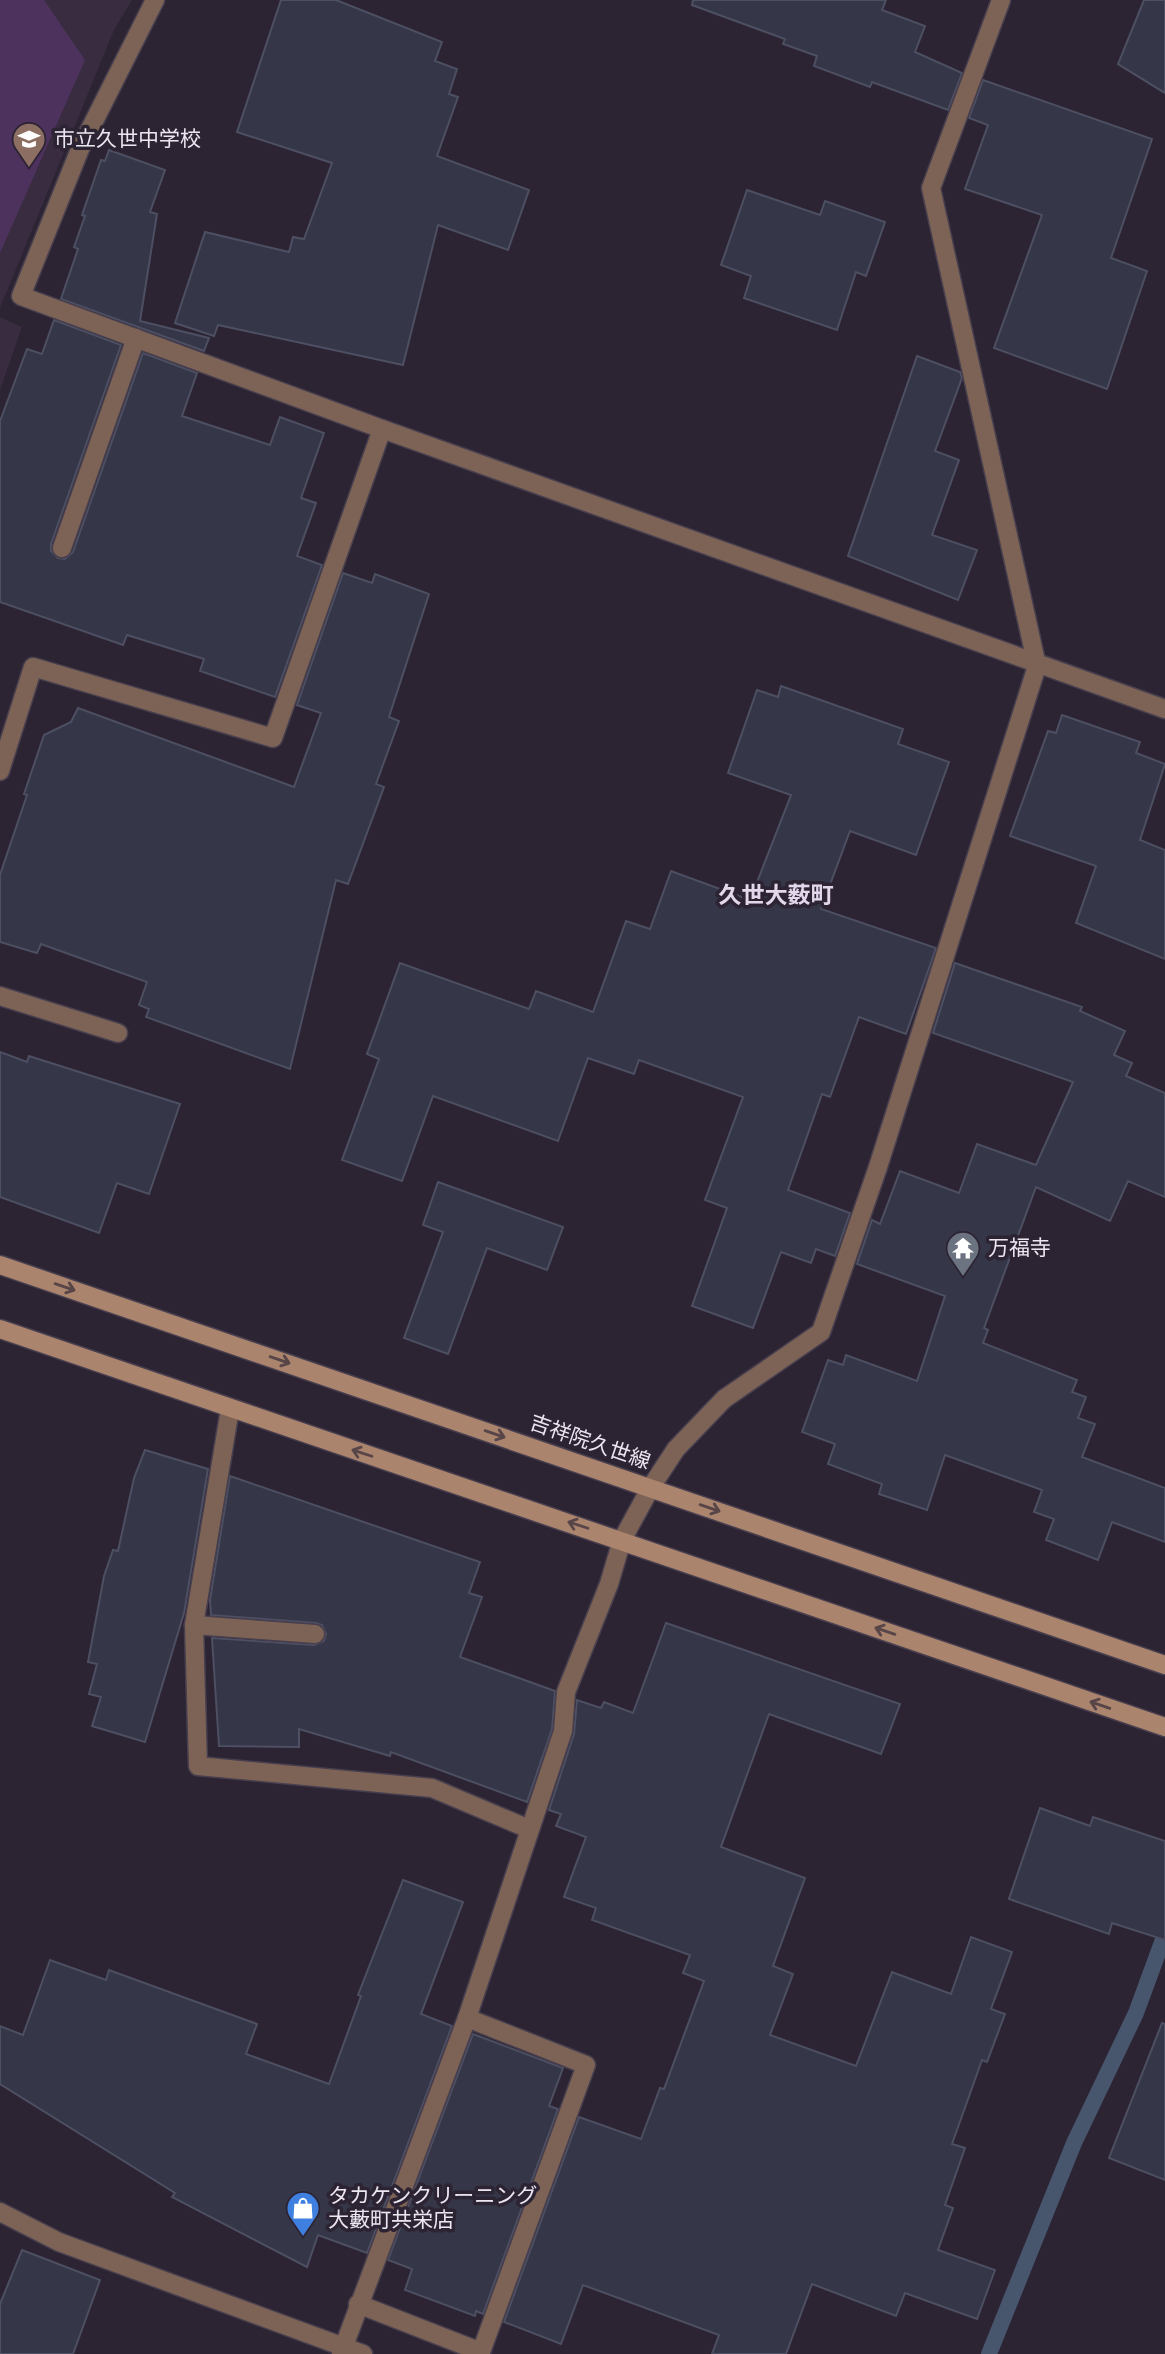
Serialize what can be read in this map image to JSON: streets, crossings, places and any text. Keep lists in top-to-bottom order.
{
  "streets": {
    "street": ["吉祥院久世線"]
  },
  "districts": ["久世大薮町"],
  "places": {
    "school or university": ["市立久世中学校"],
    "temple": ["万福寺"],
    "shop": ["タカケンクリーニング 大藪町共栄店"]
  }
}
